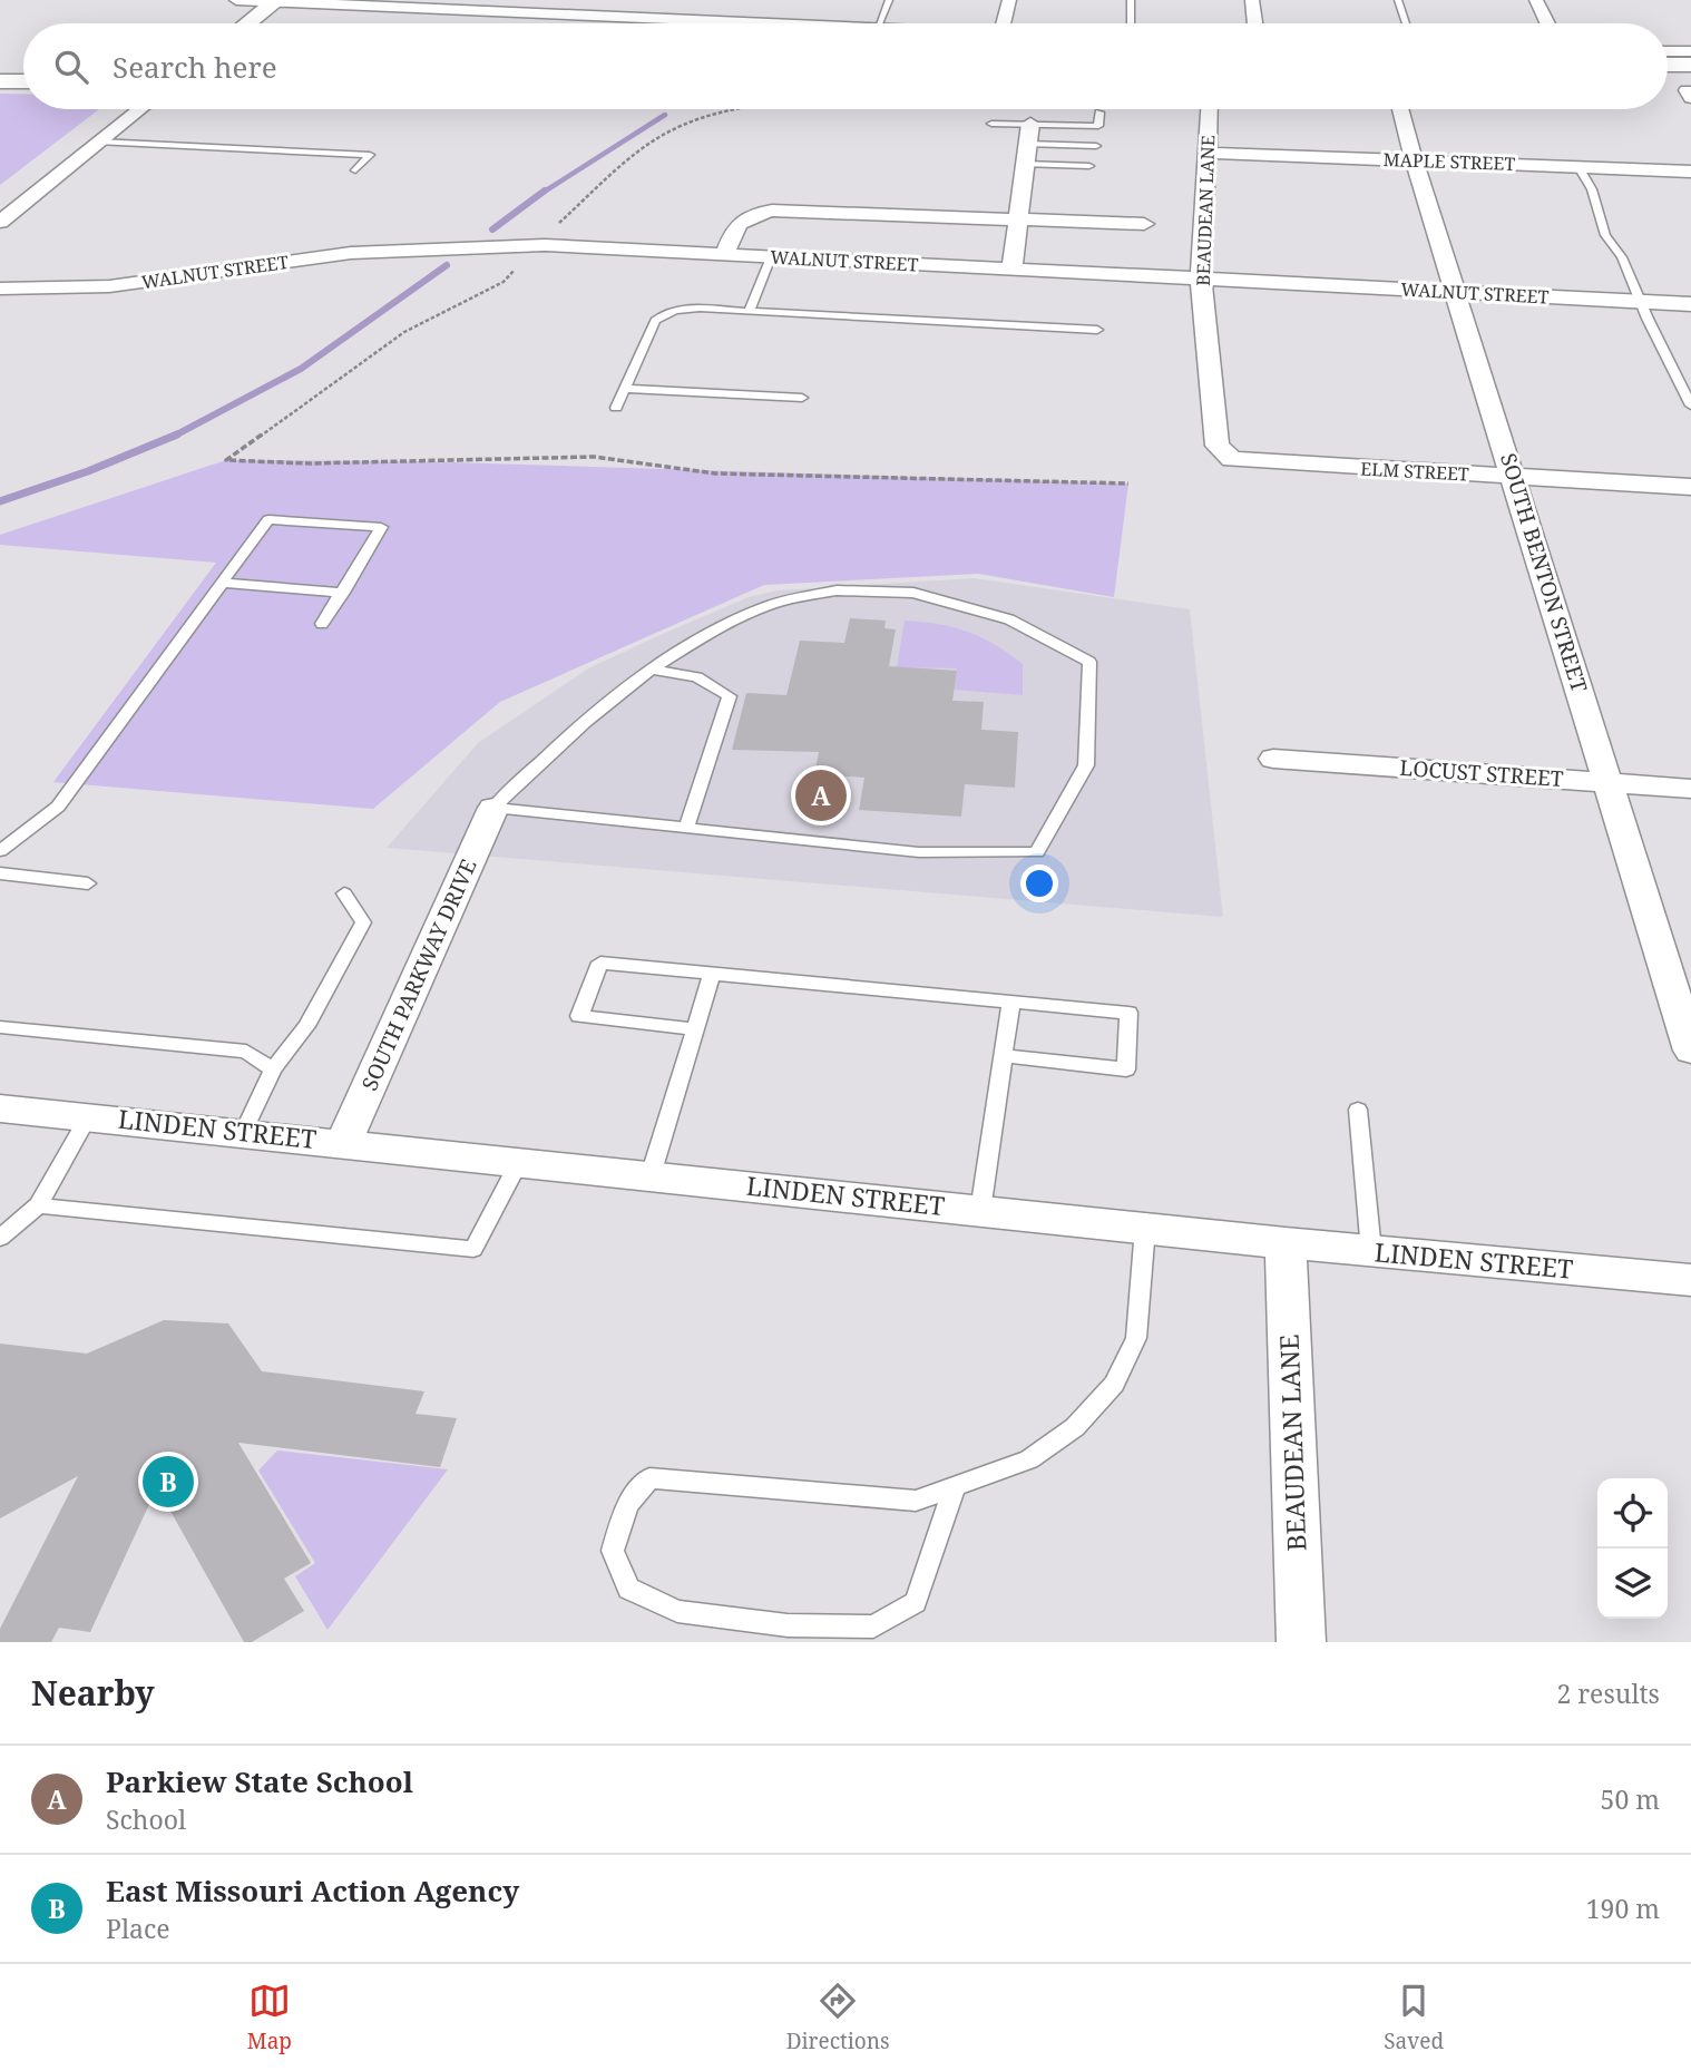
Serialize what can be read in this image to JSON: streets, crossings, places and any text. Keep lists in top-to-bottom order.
{
  "streets": {
    "street": [
      "MAPLE STREET",
      "BEAUDEAN LANE",
      "WALNUT STREET",
      "ELM STREET",
      "SOUTH BENTON STREET",
      "LOCUST STREET",
      "SOUTH PARKWAY DRIVE",
      "LINDEN STREET"
    ]
  },
  "crossings": [
    ["MAPLE STREET", "BEAUDEAN LANE"],
    ["MAPLE STREET", "SOUTH BENTON STREET"],
    ["BEAUDEAN LANE", "WALNUT STREET"],
    ["BEAUDEAN LANE", "ELM STREET"],
    ["BEAUDEAN LANE", "LINDEN STREET"],
    ["WALNUT STREET", "SOUTH BENTON STREET"],
    ["ELM STREET", "SOUTH BENTON STREET"],
    ["SOUTH BENTON STREET", "LOCUST STREET"],
    ["SOUTH PARKWAY DRIVE", "LINDEN STREET"]
  ],
  "page": {
    "search": "Search here",
    "pins": ["A", "B"],
    "heading": ["Nearby", "2 results"],
    "list": [
      {
        "mark": "A",
        "name": "Parkiew State School",
        "note": "School",
        "value": "50 m"
      },
      {
        "mark": "B",
        "name": "East Missouri Action Agency",
        "note": "Place",
        "value": "190 m"
      }
    ],
    "nav": ["Map", "Directions", "Saved"]
  }
}
